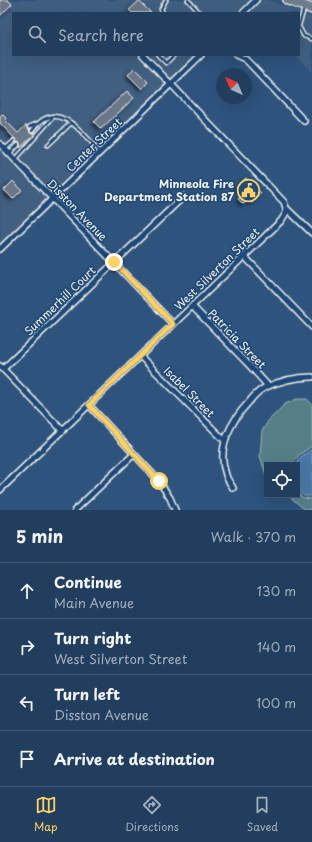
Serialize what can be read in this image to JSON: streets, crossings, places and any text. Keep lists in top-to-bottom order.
{
  "streets": {
    "street": [
      "Center Street",
      "Disston Avenue",
      "West Silverton Street",
      "Summerhill Court",
      "Patricia Street",
      "Isabel Street"
    ]
  },
  "crossings": [
    ["Center Street", "Disston Avenue"],
    ["Disston Avenue", "West Silverton Street"],
    ["Disston Avenue", "Summerhill Court"],
    ["West Silverton Street", "Patricia Street"],
    ["West Silverton Street", "Isabel Street"]
  ],
  "places": {
    "public building": ["Minneola Fire Department Station 87"]
  },
  "north": "top left",
  "page": {
    "search": "Search here",
    "heading": ["5 min", "Walk · 370 m"],
    "list": [
      ["Continue", "Main Avenue", "130 m"],
      ["Turn right", "West Silverton Street", "140 m"],
      ["Turn left", "Disston Avenue", "100 m"],
      "Arrive at destination"
    ],
    "nav": ["Map", "Directions", "Saved"]
  }
}
